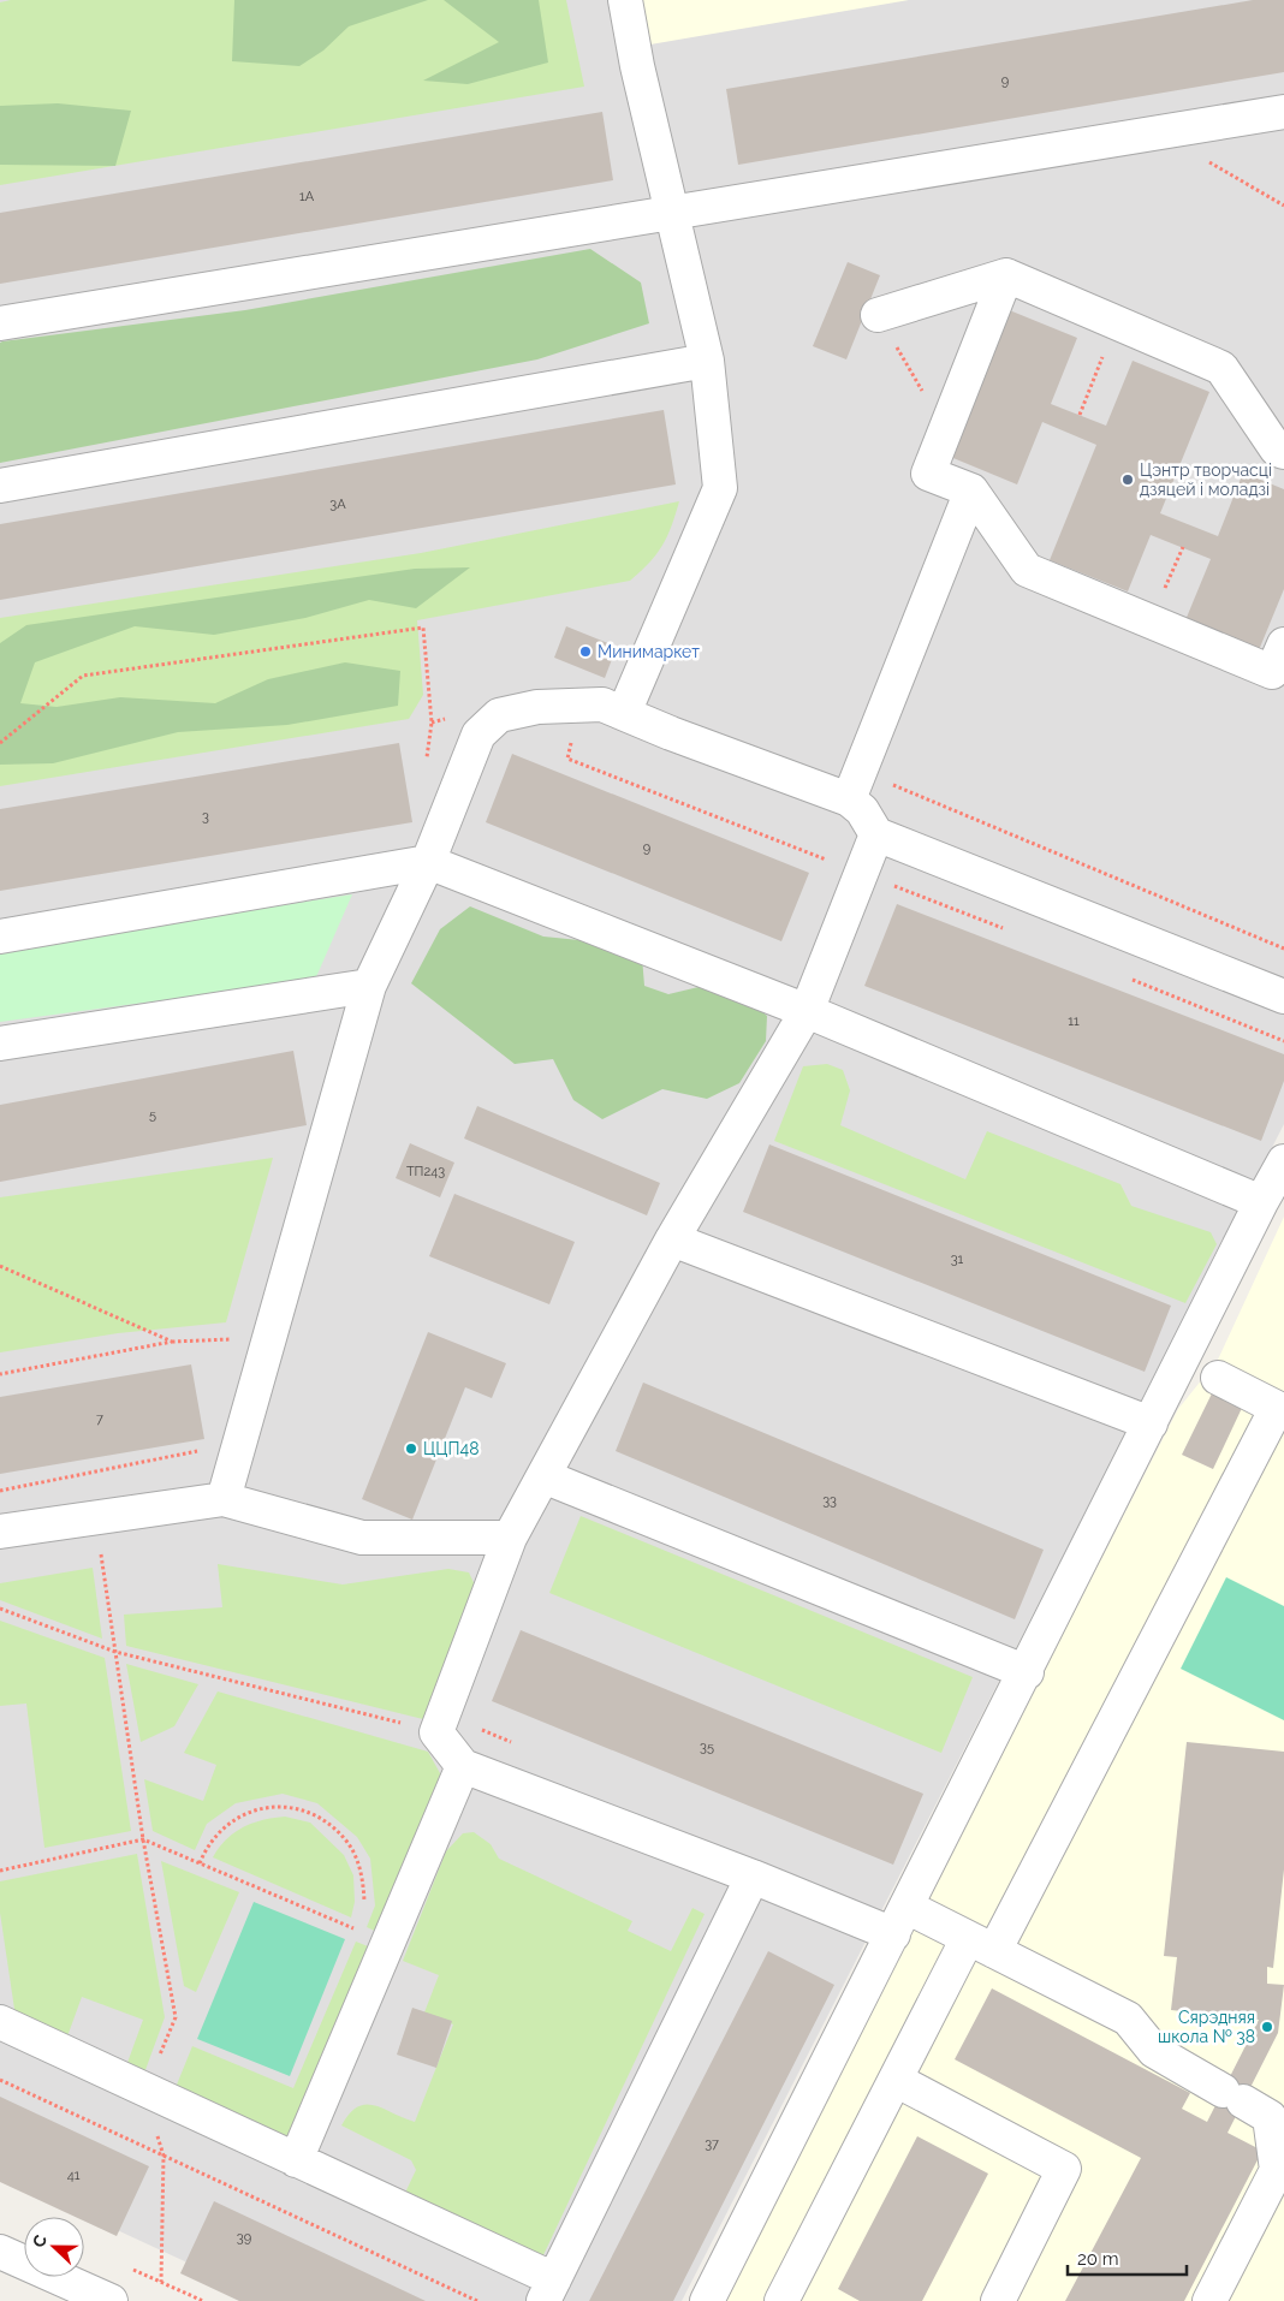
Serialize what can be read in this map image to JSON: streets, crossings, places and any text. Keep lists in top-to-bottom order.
{
  "places": [
    "Цэнтр творчасці дзяцей і моладзі",
    "Минимаркет",
    "ЦЦП48",
    "Сярэдняя школа № 38"
  ],
  "house_numbers": [
    "9",
    "1А",
    "3А",
    "3",
    "9",
    "11",
    "5",
    "ТП243",
    "31",
    "7",
    "33",
    "35",
    "37",
    "41",
    "39"
  ],
  "scale_bar": "20 m",
  "north": "left"
}
